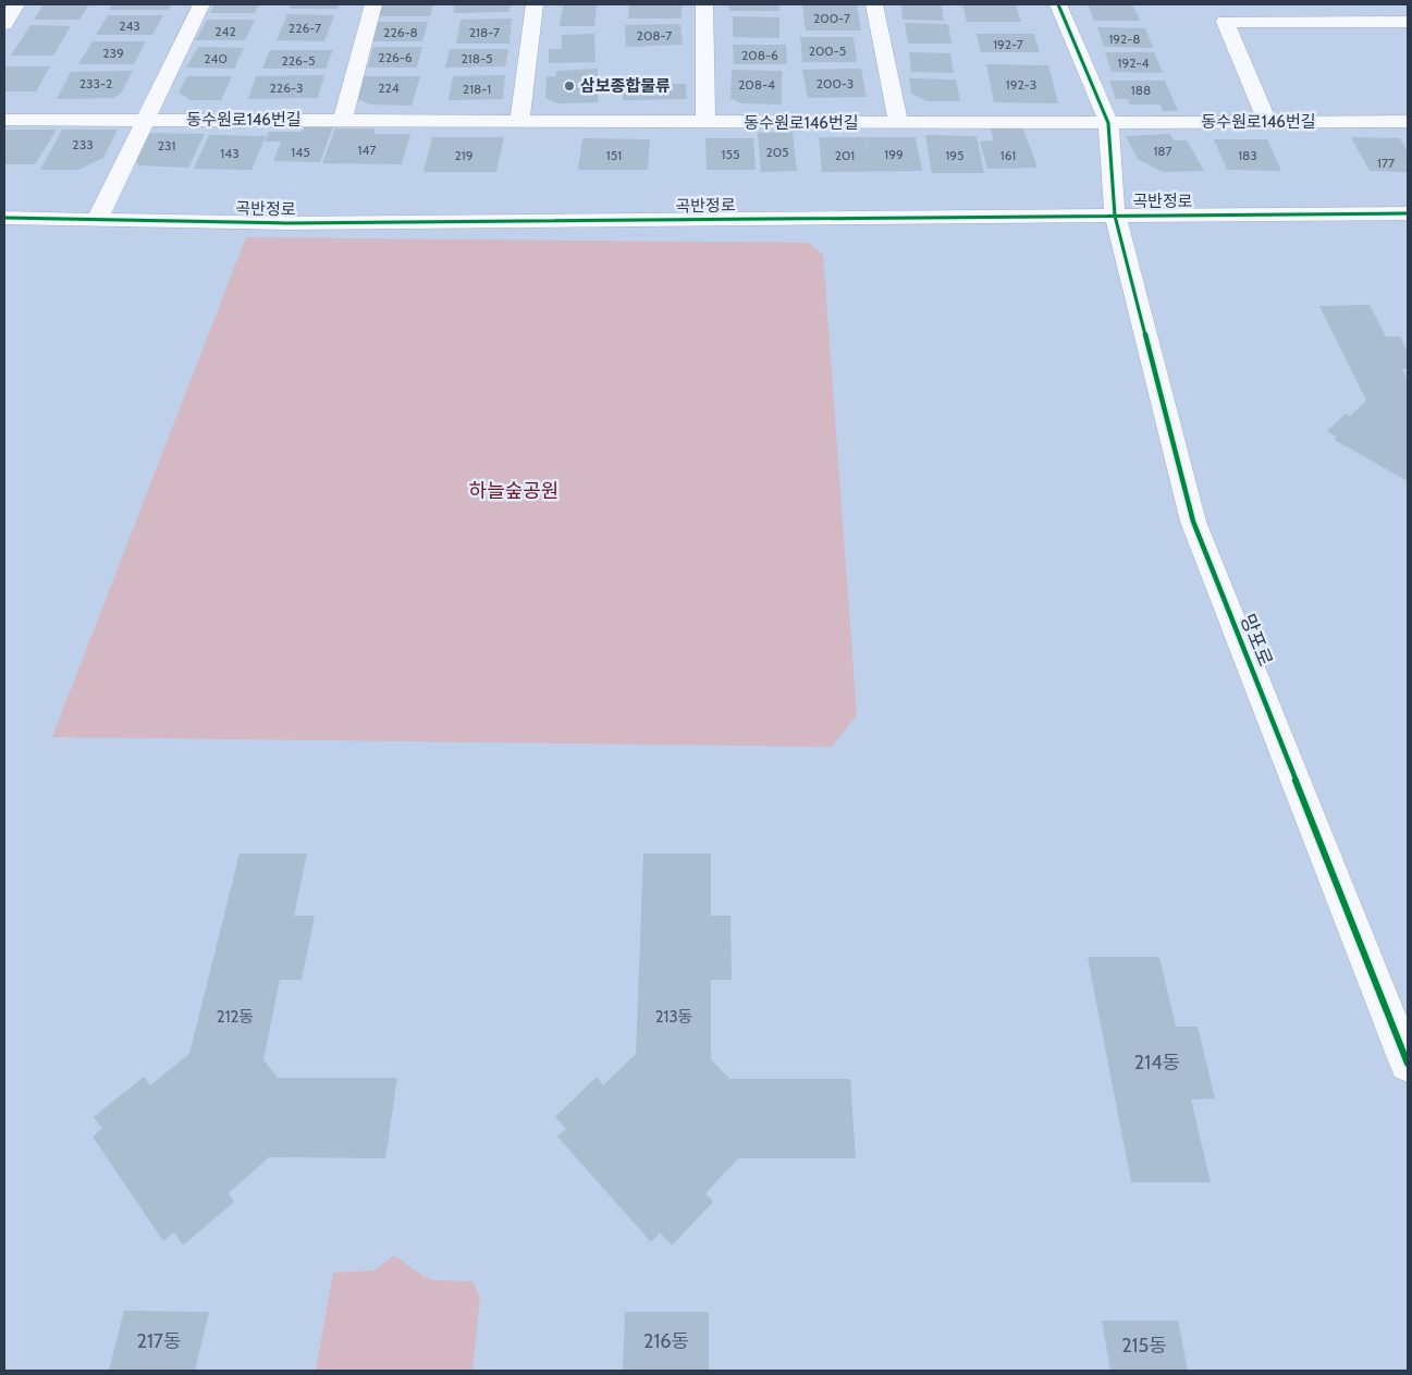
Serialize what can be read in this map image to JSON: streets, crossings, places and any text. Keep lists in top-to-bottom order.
{
  "streets": {
    "street": ["동수원로146번길", "곡반정로", "망포로"]
  },
  "crossings": [
    ["동수원로146번길", "망포로"],
    ["곡반정로", "망포로"]
  ],
  "parks": ["하늘숲공원"],
  "places": ["삼보종합물류"],
  "house_numbers": [
    "200-7",
    "243",
    "226-7",
    "242",
    "226-8",
    "218-7",
    "208-7",
    "192-8",
    "192-7",
    "200-5",
    "239",
    "208-6",
    "226-6",
    "240",
    "218-5",
    "226-5",
    "192-4",
    "233-2",
    "200-3",
    "208-4",
    "192-3",
    "226-3",
    "224",
    "218-1",
    "188",
    "233",
    "231",
    "147",
    "187",
    "145",
    "205",
    "143",
    "155",
    "199",
    "219",
    "151",
    "201",
    "195",
    "161",
    "183",
    "177",
    "212동",
    "213동",
    "214동",
    "217동",
    "216동",
    "215동"
  ]
}
